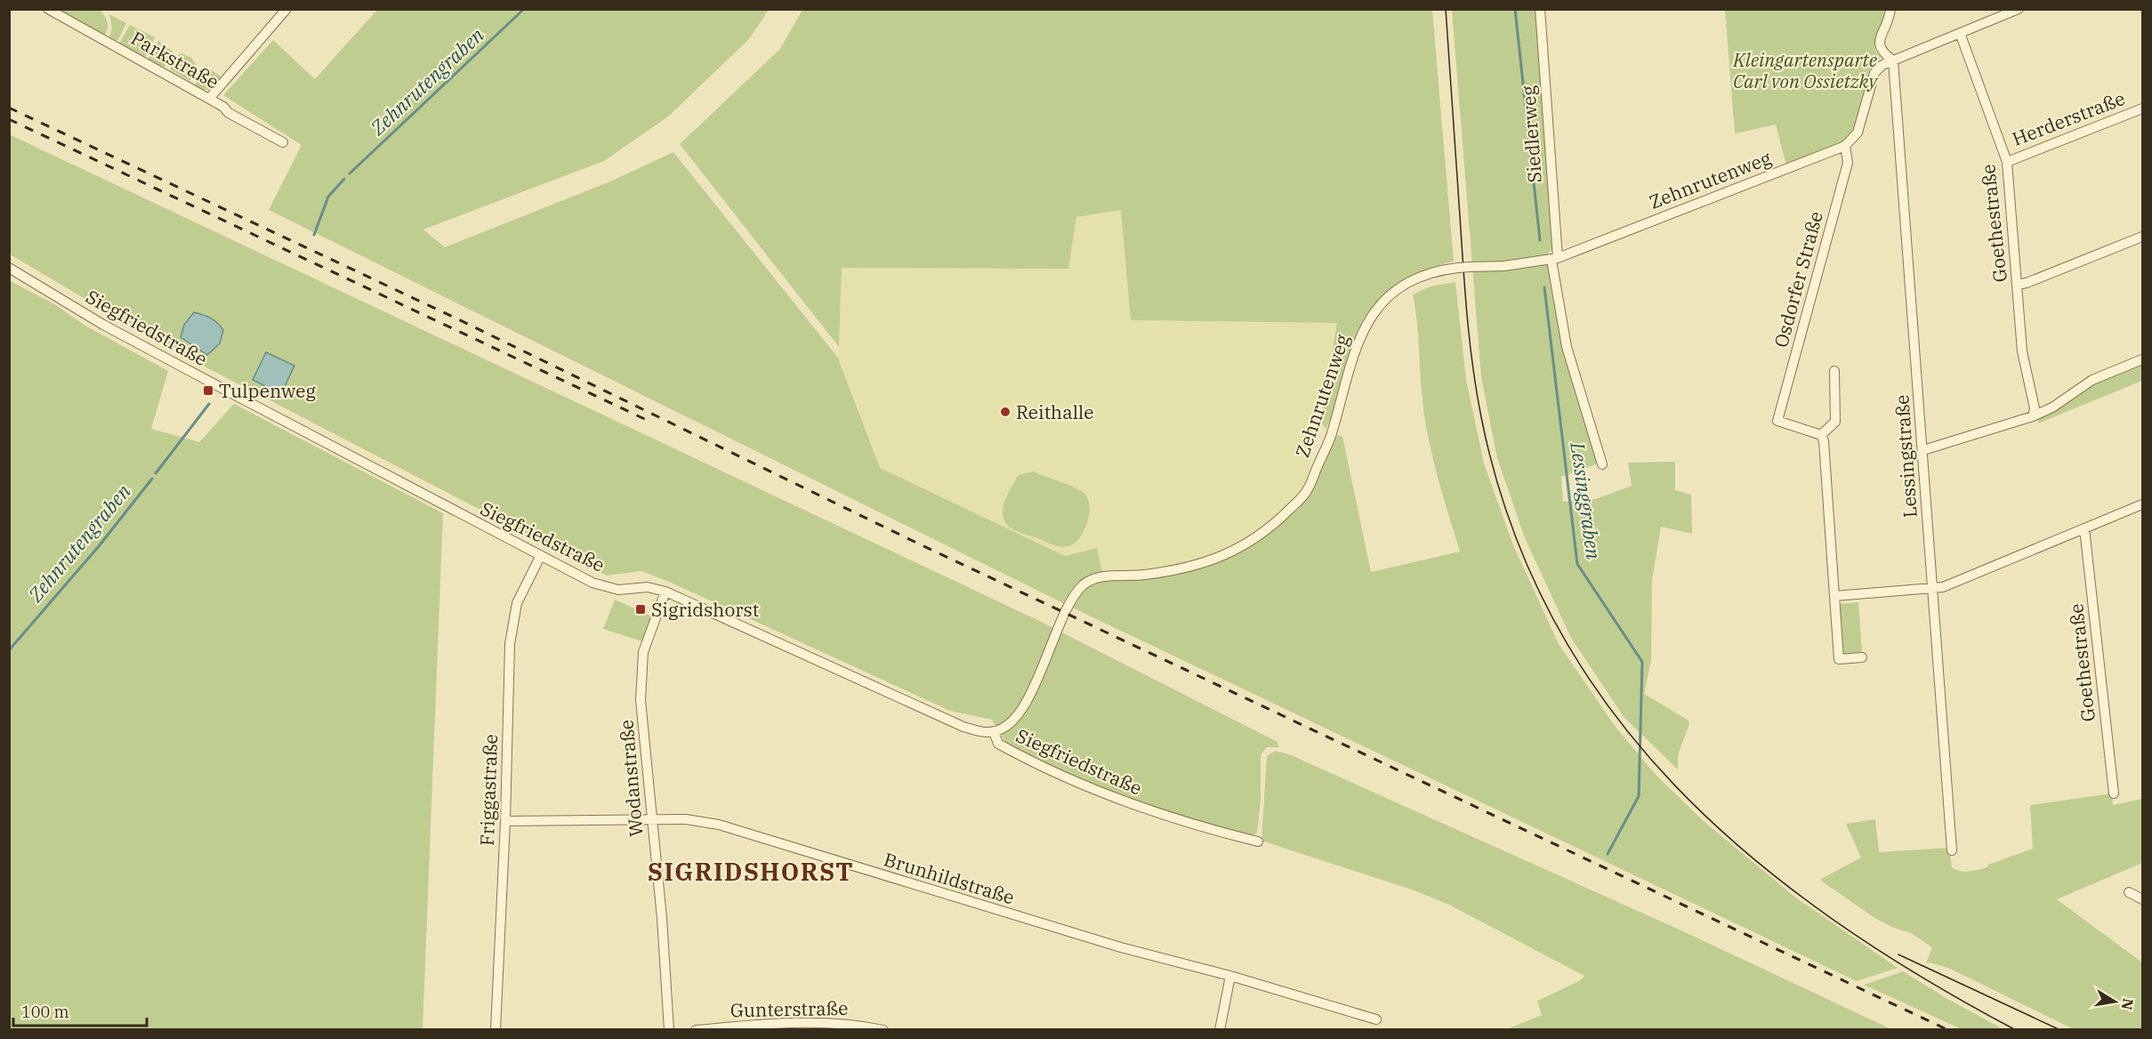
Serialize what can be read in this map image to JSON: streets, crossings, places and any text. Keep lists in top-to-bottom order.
{
  "streets": {
    "street": [
      "Parkstraße",
      "Herderstraße",
      "Siedlerweg",
      "Zehnrutenweg",
      "Goethestraße",
      "Osdorfer Straße",
      "Siegfriedstraße",
      "Lessingstraße",
      "Wodanstraße",
      "Friggastraße",
      "Brunhildstraße",
      "Gunterstraße"
    ]
  },
  "crossings": [
    ["Herderstraße", "Goethestraße"],
    ["Siedlerweg", "Zehnrutenweg"],
    ["Zehnrutenweg", "Osdorfer Straße"],
    ["Zehnrutenweg", "Siegfriedstraße"],
    ["Siegfriedstraße", "Wodanstraße"],
    ["Siegfriedstraße", "Friggastraße"],
    ["Wodanstraße", "Brunhildstraße"],
    ["Friggastraße", "Brunhildstraße"]
  ],
  "districts": ["SIGRIDSHORST"],
  "water": ["Zehnrutengraben", "Lessinggraben"],
  "parks": ["Kleingartensparte Carl von Ossietzky"],
  "places": {
    "transit": ["Tulpenweg", "Sigridshorst"],
    "other": ["Reithalle"]
  },
  "scale_bar": "100 m",
  "north": "right"
}
